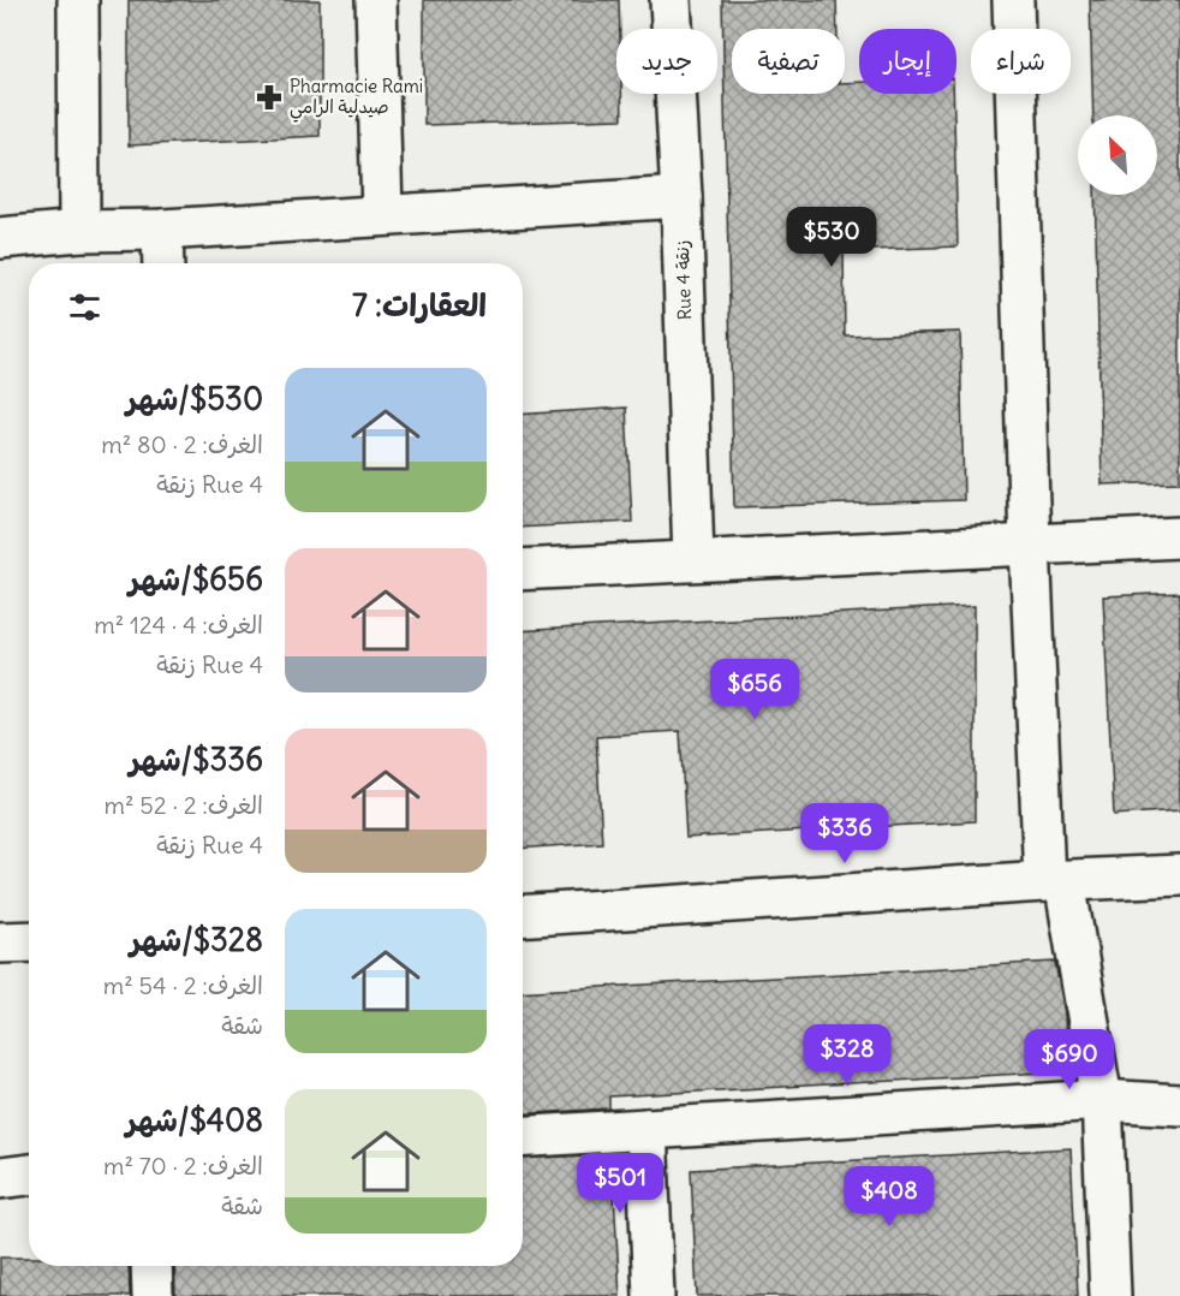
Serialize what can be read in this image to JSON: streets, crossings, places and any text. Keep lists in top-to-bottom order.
{
  "streets": {
    "street": ["Rue 4 زنقة"]
  },
  "places": {
    "pharmacy": ["Pharmacie Rami صيدلية الرامي"]
  },
  "north": "top left",
  "page": {
    "chip": [
      "شراء",
      "إيجار",
      "تصفية",
      "جديد"
    ],
    "price": [
      "$530",
      "$656",
      "$336",
      "$328",
      "$690",
      "$501",
      "$408"
    ],
    "heading": "العقارات: 7",
    "list": [
      {
        "name": "$530/شهر",
        "note": "الغرف: 2 · 80 m² · Rue 4 زنقة"
      },
      {
        "name": "$656/شهر",
        "note": "الغرف: 4 · 124 m² · Rue 4 زنقة"
      },
      {
        "name": "$336/شهر",
        "note": "الغرف: 2 · 52 m² · Rue 4 زنقة"
      },
      {
        "name": "$328/شهر",
        "note": "الغرف: 2 · 54 m² · شقة"
      },
      {
        "name": "$408/شهر",
        "note": "الغرف: 2 · 70 m² · شقة"
      }
    ]
  }
}
